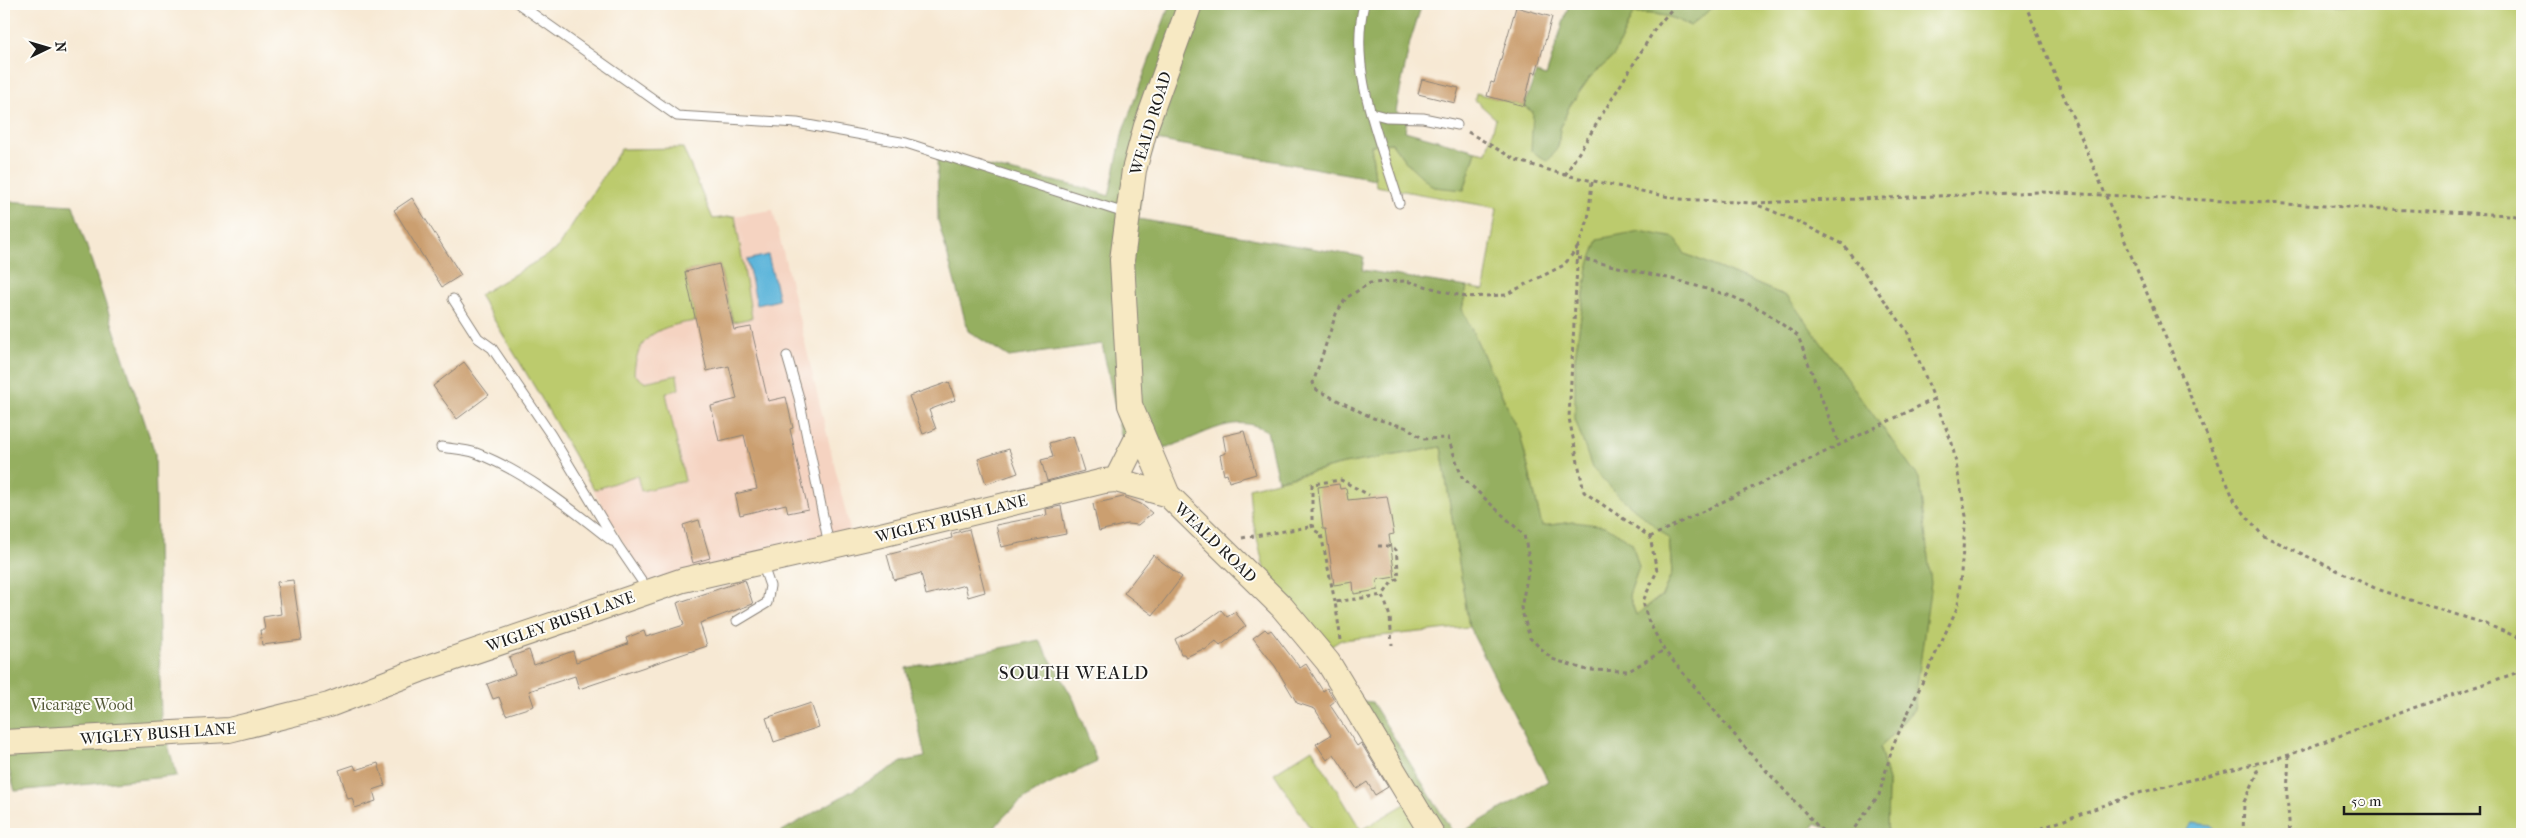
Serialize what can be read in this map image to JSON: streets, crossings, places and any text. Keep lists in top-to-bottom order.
{
  "streets": {
    "street": ["WEALD ROAD", "WIGLEY BUSH LANE"]
  },
  "crossings": [
    ["WEALD ROAD", "WIGLEY BUSH LANE"]
  ],
  "districts": ["SOUTH WEALD"],
  "parks": ["Vicarage Wood"],
  "scale_bar": "50 m",
  "north": "right"
}
